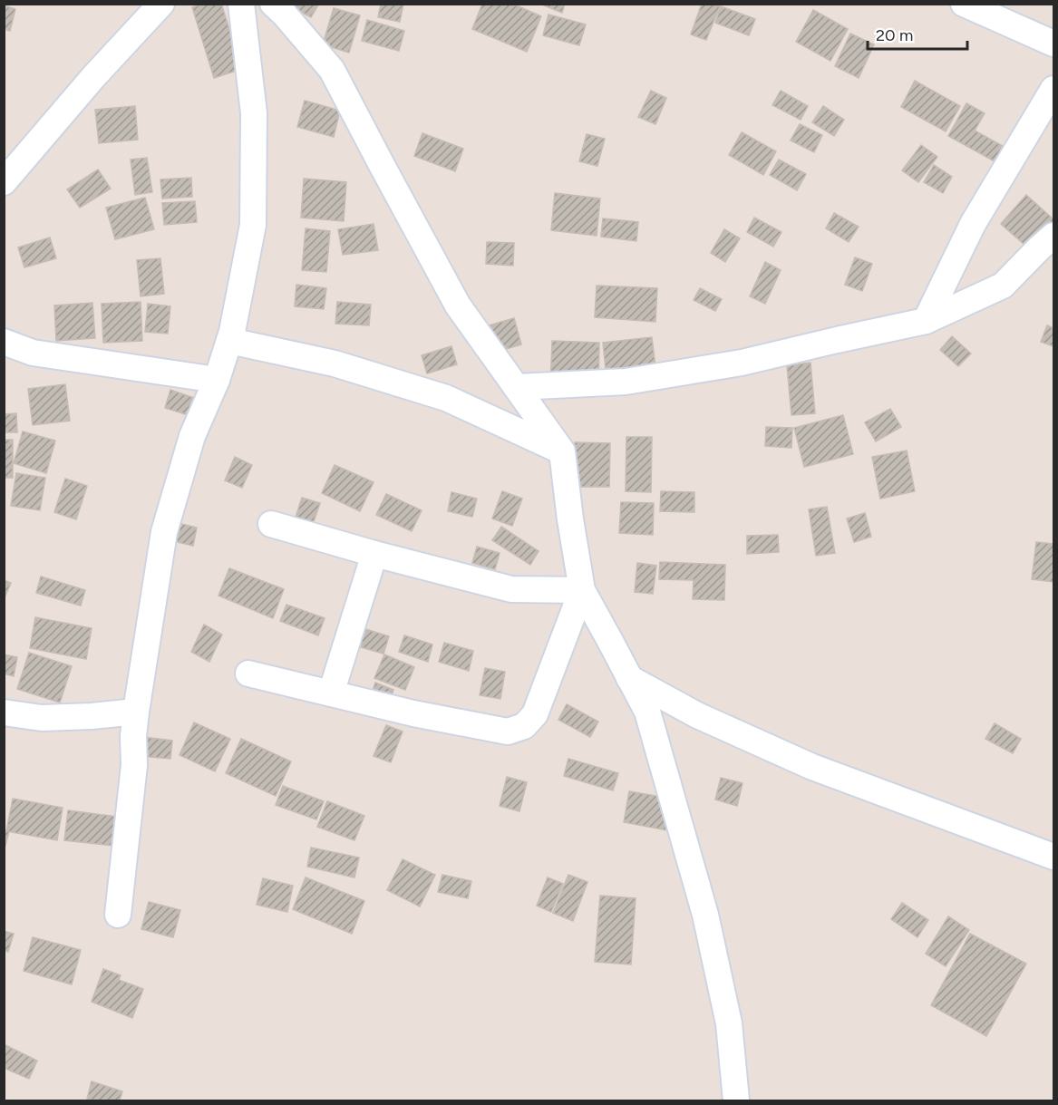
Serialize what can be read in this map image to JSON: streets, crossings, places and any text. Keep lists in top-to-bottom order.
{
  "scale_bar": "20 m"
}
